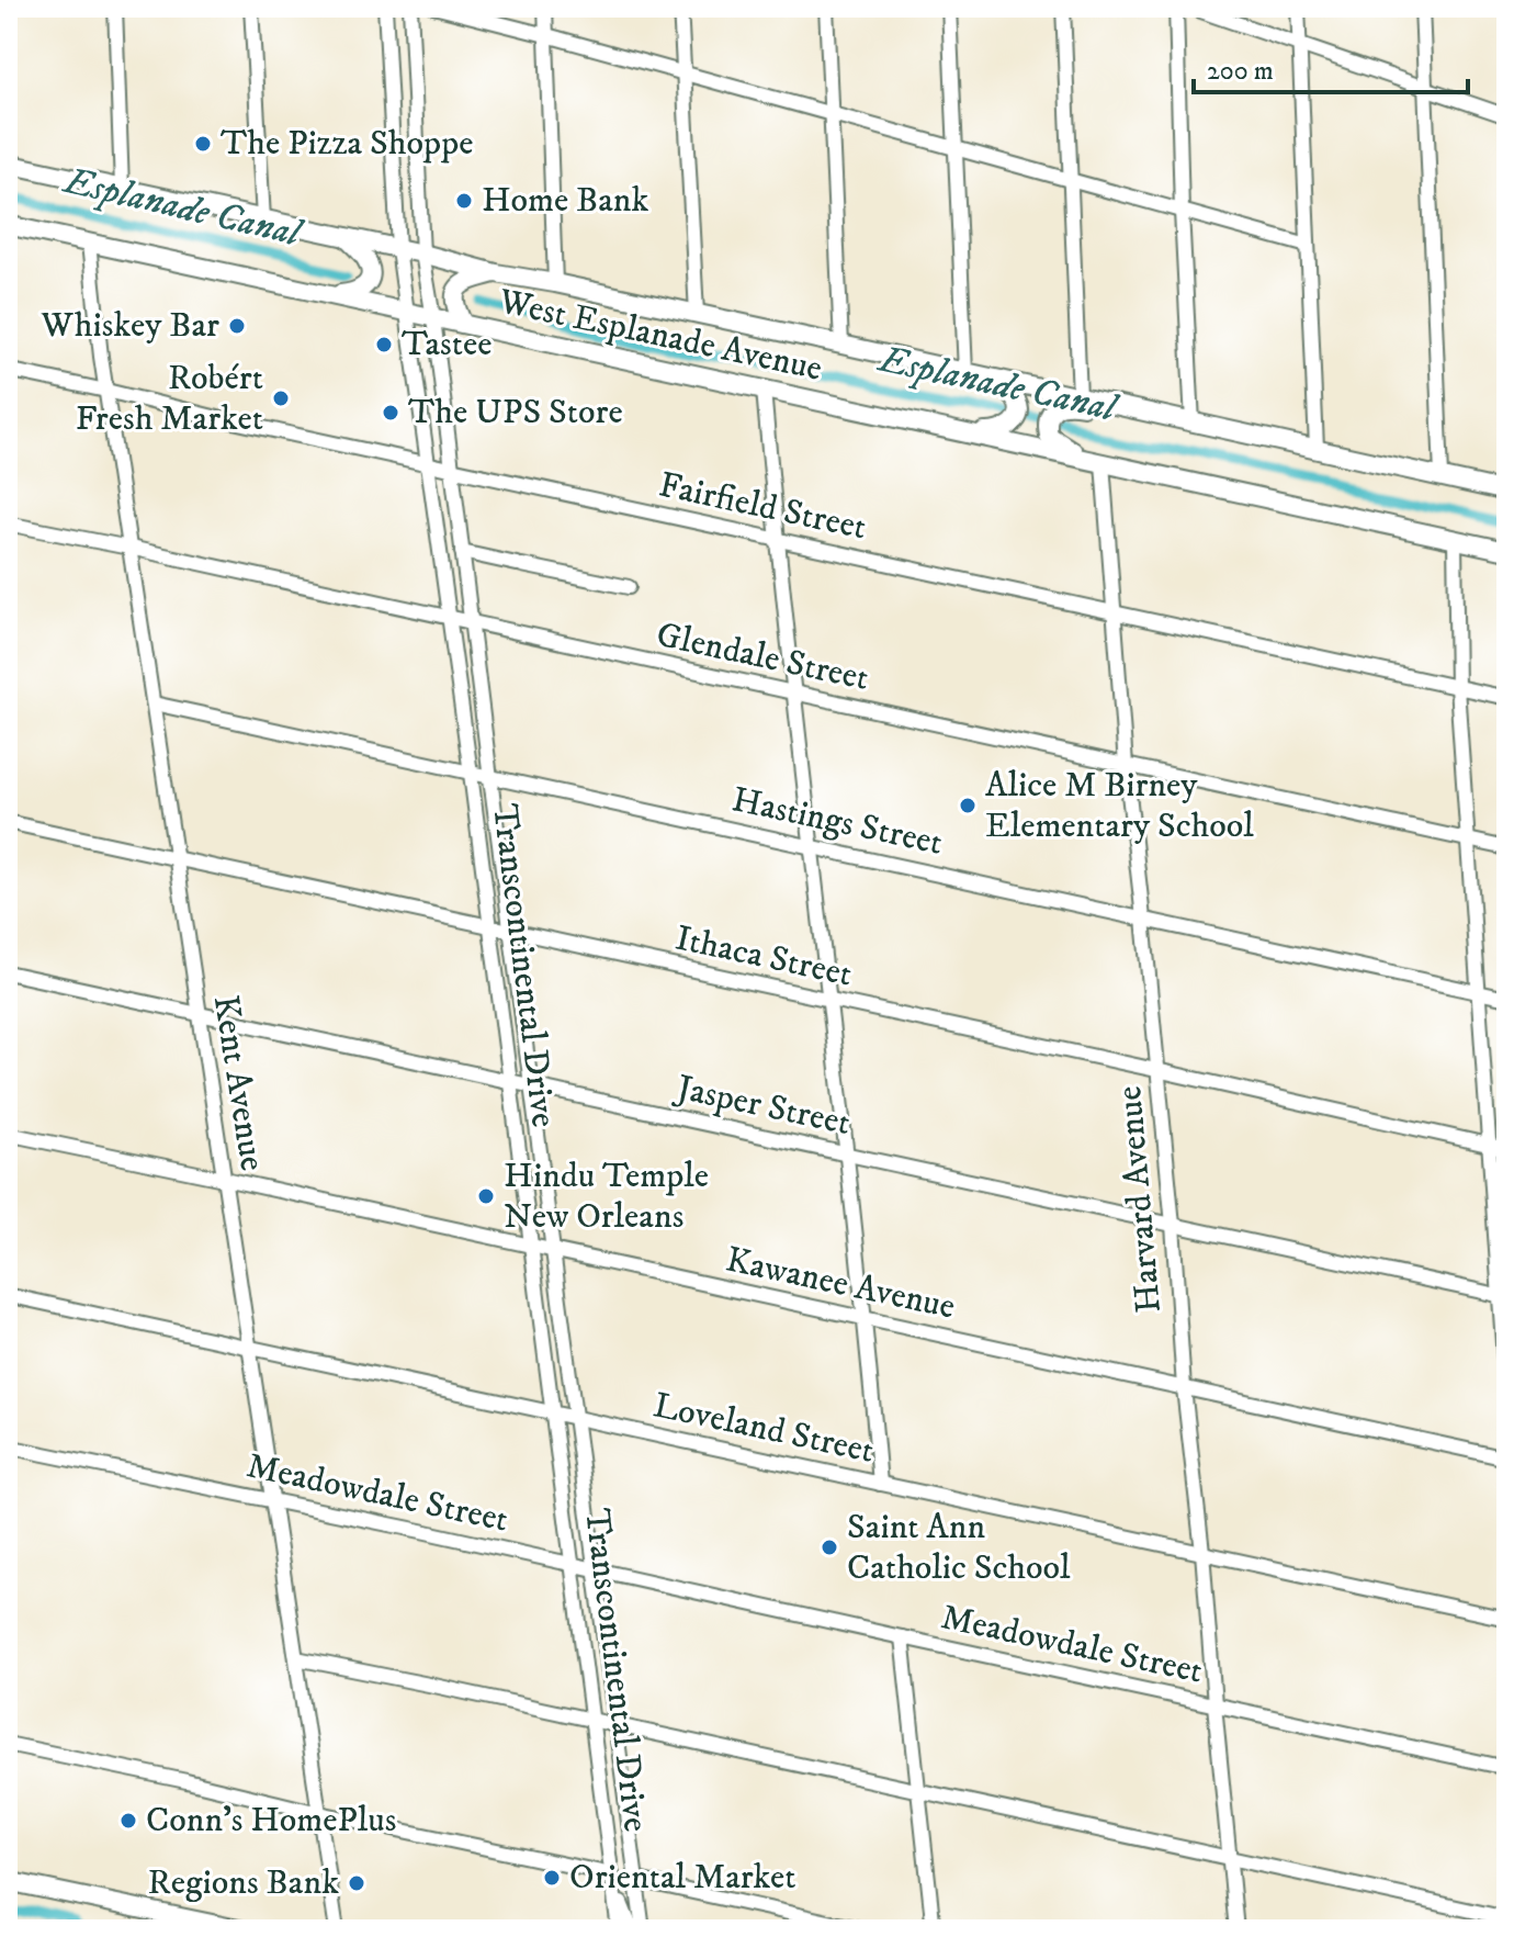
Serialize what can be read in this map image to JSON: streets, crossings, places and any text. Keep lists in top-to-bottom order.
{
  "streets": {
    "main road": ["West Esplanade Avenue"],
    "street": [
      "Fairfield Street",
      "Glendale Street",
      "Hastings Street",
      "Ithaca Street",
      "Transcontinental Drive",
      "Kent Avenue",
      "Jasper Street",
      "Harvard Avenue",
      "Kawanee Avenue",
      "Loveland Street",
      "Meadowdale Street"
    ]
  },
  "crossings": [
    ["West Esplanade Avenue", "Transcontinental Drive"],
    ["West Esplanade Avenue", "Kent Avenue"],
    ["West Esplanade Avenue", "Harvard Avenue"],
    ["Fairfield Street", "Transcontinental Drive"],
    ["Fairfield Street", "Kent Avenue"],
    ["Fairfield Street", "Harvard Avenue"],
    ["Glendale Street", "Transcontinental Drive"],
    ["Glendale Street", "Kent Avenue"],
    ["Glendale Street", "Harvard Avenue"],
    ["Hastings Street", "Transcontinental Drive"],
    ["Hastings Street", "Kent Avenue"],
    ["Hastings Street", "Harvard Avenue"],
    ["Ithaca Street", "Transcontinental Drive"],
    ["Ithaca Street", "Kent Avenue"],
    ["Ithaca Street", "Harvard Avenue"],
    ["Transcontinental Drive", "Jasper Street"],
    ["Transcontinental Drive", "Kawanee Avenue"],
    ["Transcontinental Drive", "Loveland Street"],
    ["Transcontinental Drive", "Meadowdale Street"],
    ["Kent Avenue", "Jasper Street"],
    ["Kent Avenue", "Kawanee Avenue"],
    ["Kent Avenue", "Loveland Street"],
    ["Kent Avenue", "Meadowdale Street"],
    ["Jasper Street", "Harvard Avenue"],
    ["Harvard Avenue", "Kawanee Avenue"],
    ["Harvard Avenue", "Loveland Street"],
    ["Harvard Avenue", "Meadowdale Street"]
  ],
  "water": ["Esplanade Canal"],
  "places": [
    "The Pizza Shoppe",
    "Home Bank",
    "Whiskey Bar",
    "Tastee",
    "Robért Fresh Market",
    "The UPS Store",
    "Alice M Birney Elementary School",
    "Hindu Temple New Orleans",
    "Saint Ann Catholic School",
    "Conn's HomePlus",
    "Oriental Market",
    "Regions Bank"
  ],
  "scale_bar": "200 m"
}
